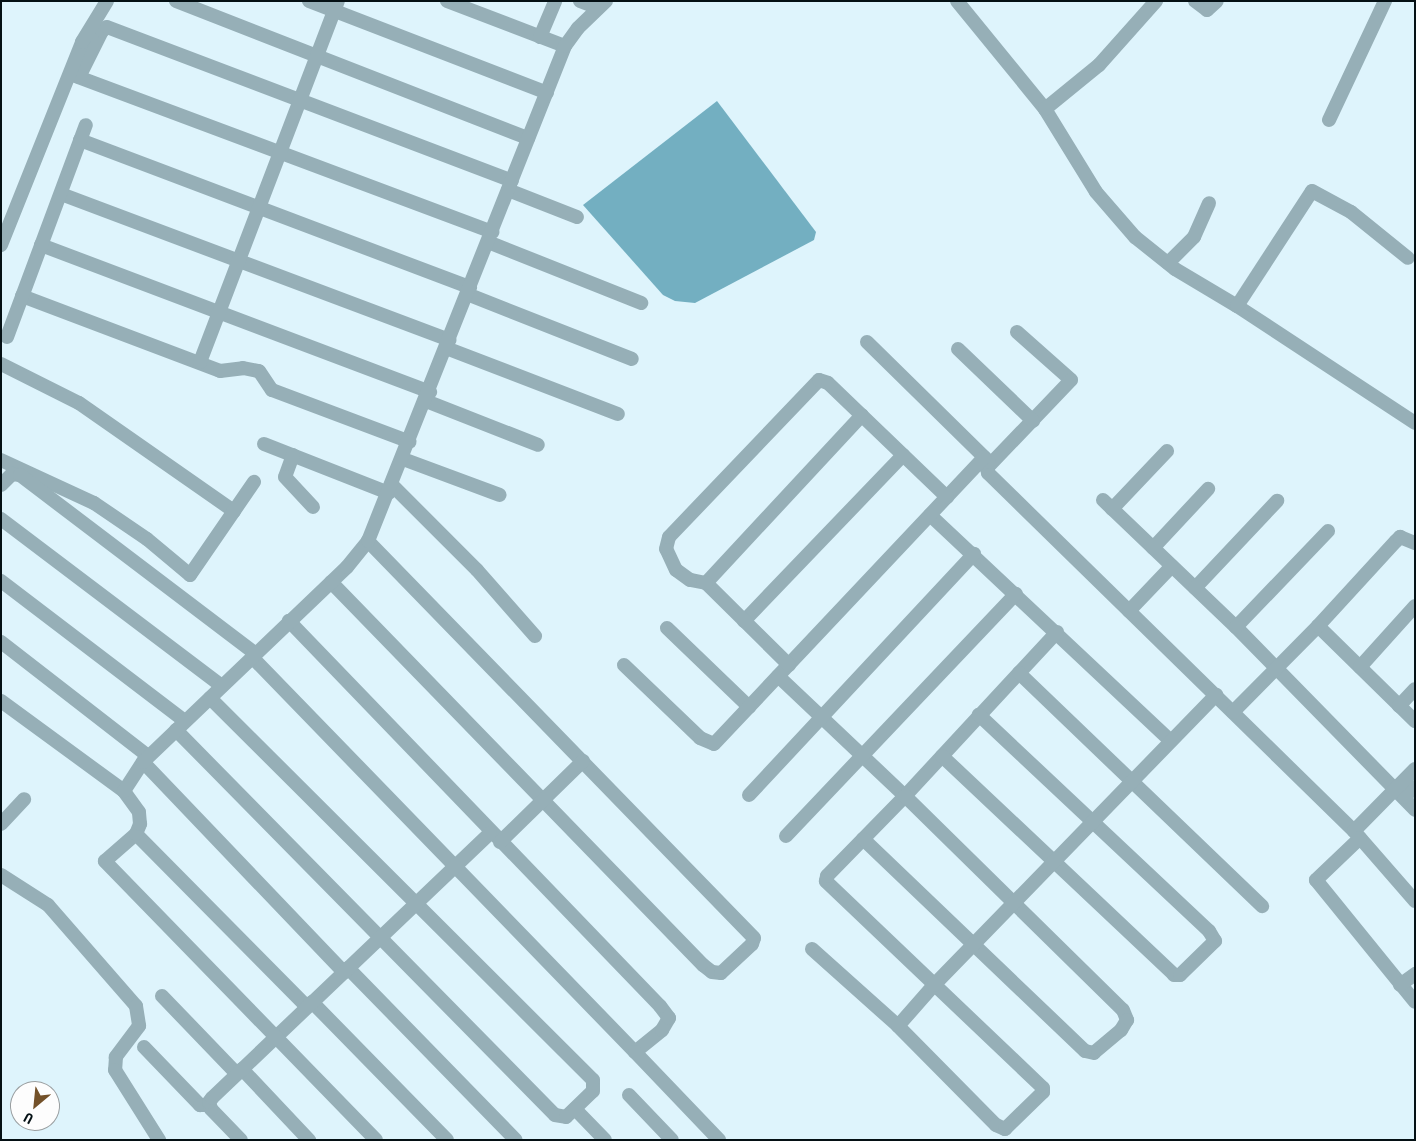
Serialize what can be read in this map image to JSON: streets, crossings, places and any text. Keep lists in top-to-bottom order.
{
  "north": "bottom left"
}
